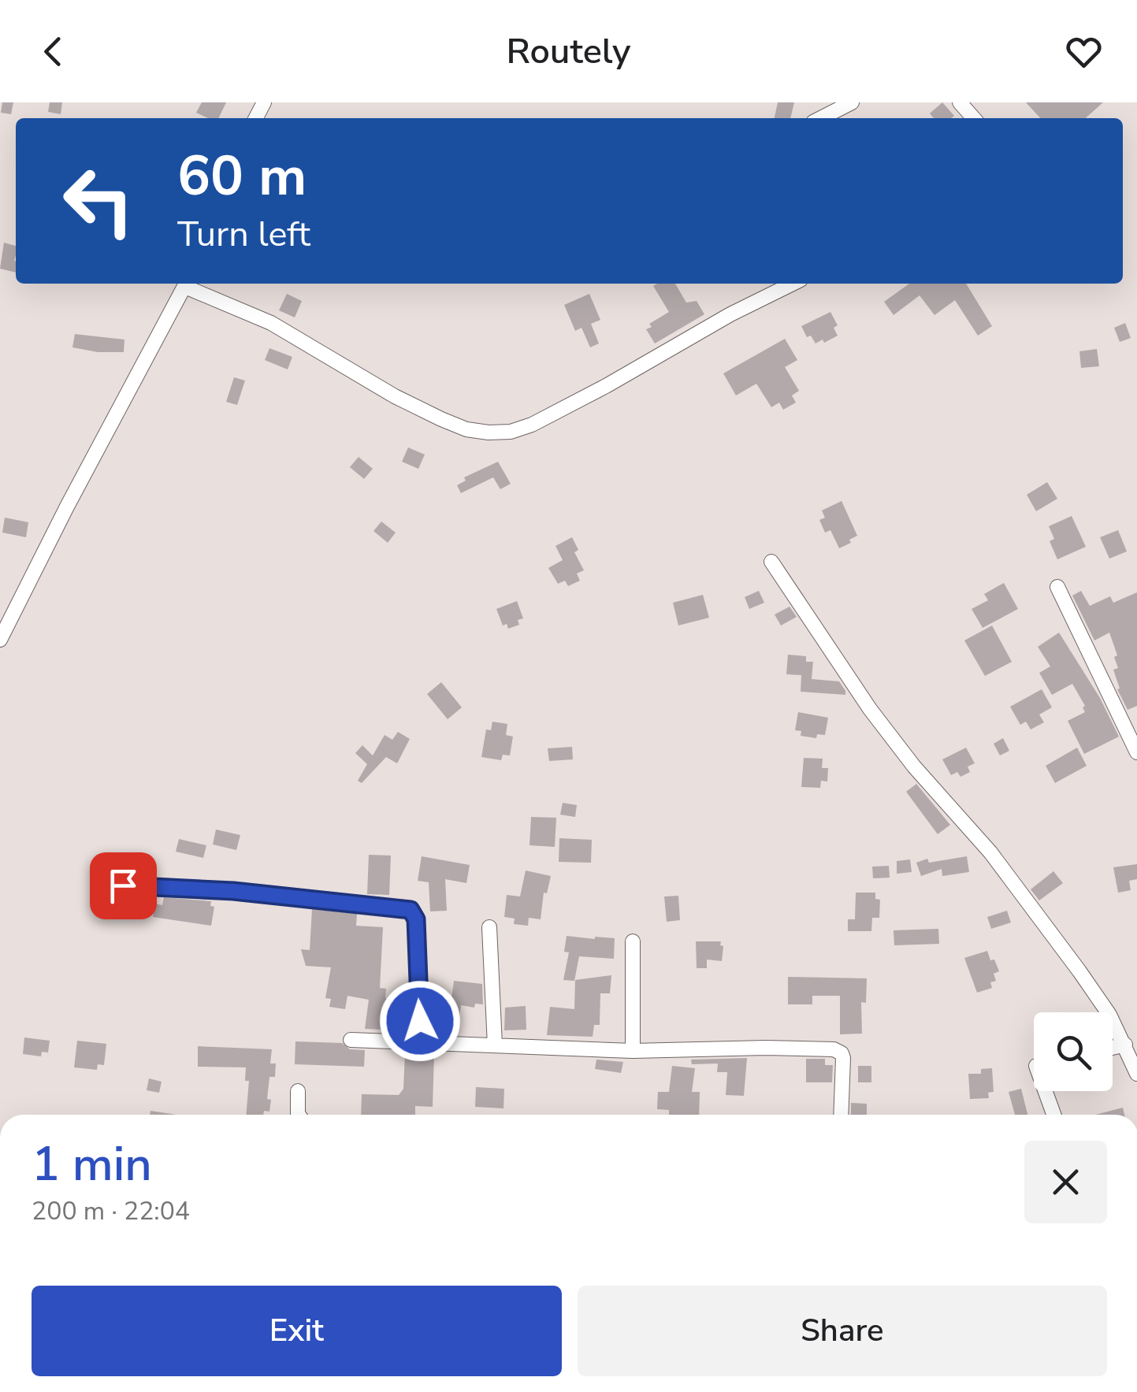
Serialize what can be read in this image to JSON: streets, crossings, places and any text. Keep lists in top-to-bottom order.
{
  "page": {
    "header": "Routely",
    "turn": ["60 m", "Turn left"],
    "heading": ["1 min", "200 m · 22:04"],
    "buttons": ["Exit", "Share"]
  }
}
